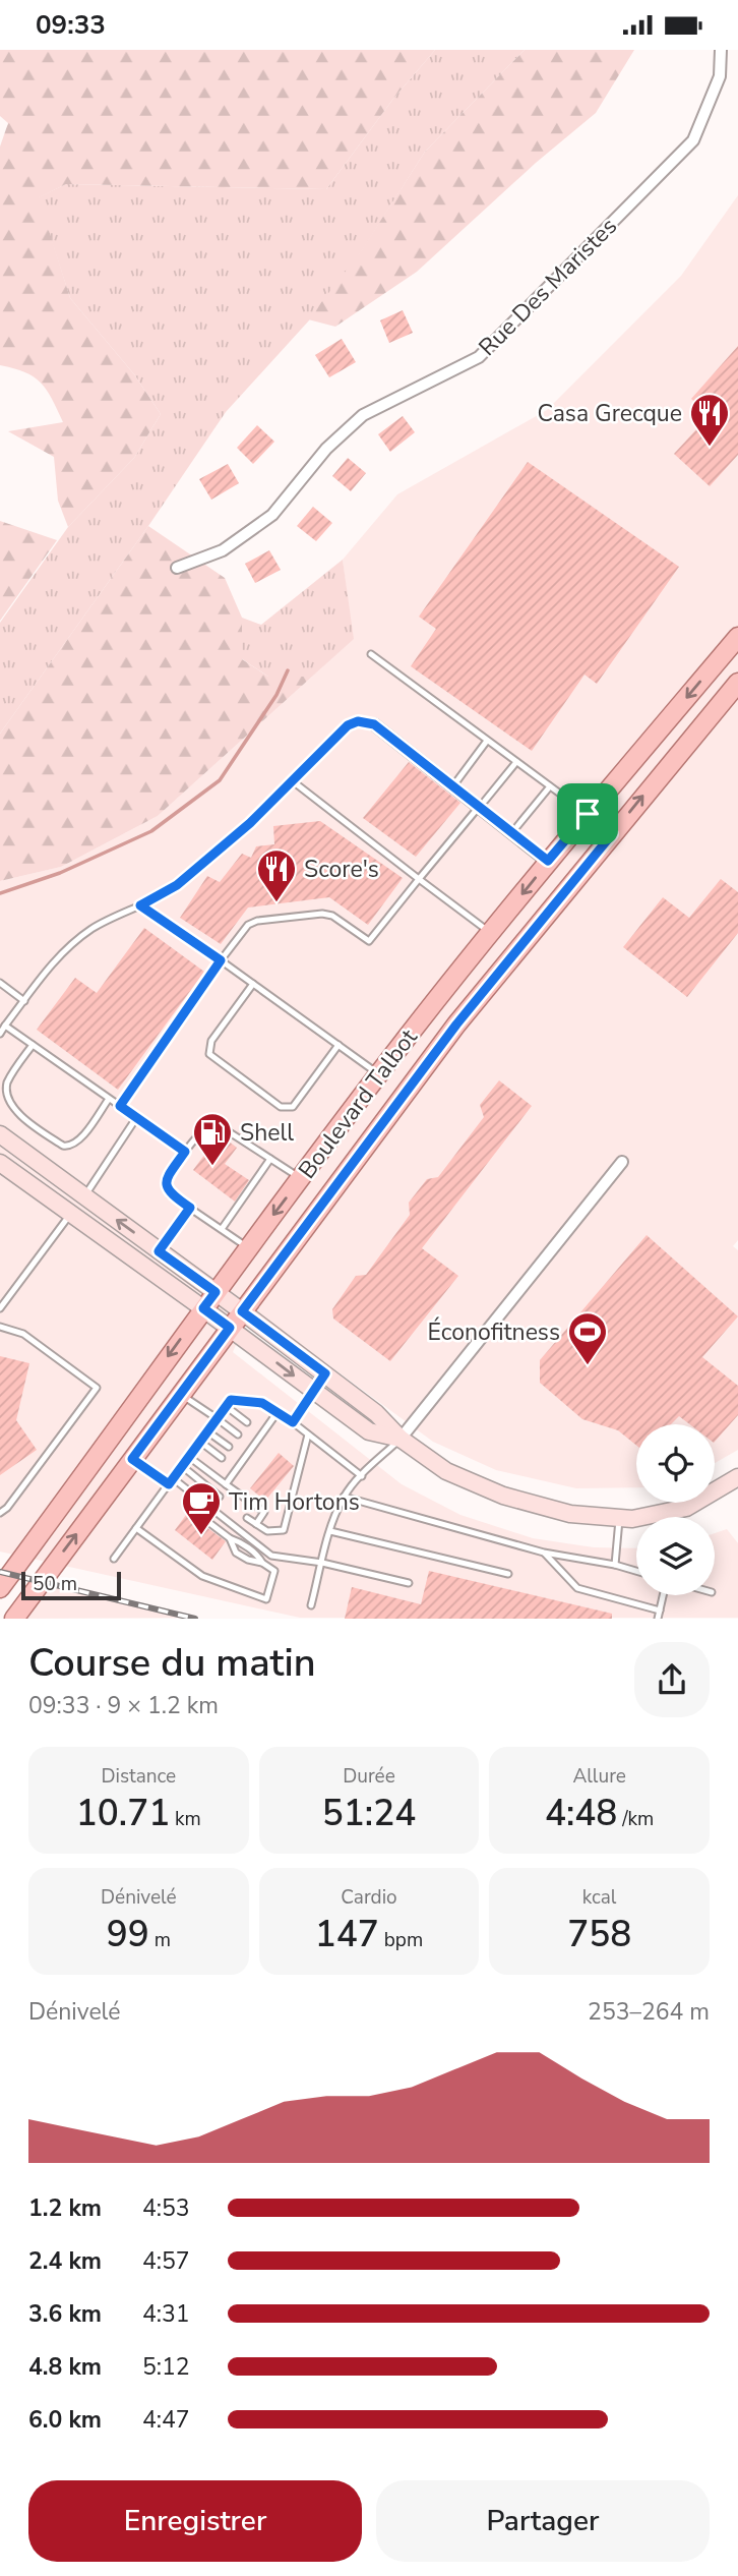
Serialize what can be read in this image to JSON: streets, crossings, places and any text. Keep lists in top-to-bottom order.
{
  "streets": {
    "main road": ["Boulevard Talbot"],
    "street": ["Rue Des Maristes"]
  },
  "places": {
    "restaurant": ["Casa Grecque", "Score's"],
    "fuel station": ["Shell"],
    "sports": ["Éconofitness"],
    "cafe": ["Tim Hortons"]
  },
  "scale_bar": "50 m",
  "page": {
    "status": "09:33",
    "scale": "50 m",
    "heading": ["Course du matin", "09:33 · 9 × 1.2 km"],
    "stats": [
      ["Distance", "10.71 km"],
      ["Durée", "51:24"],
      ["Allure", "4:48 /km"],
      ["Dénivelé", "99 m"],
      ["Cardio", "147 bpm"],
      ["kcal", "758"]
    ],
    "chart": ["Dénivelé", "253–264 m"],
    "list": [
      {
        "name": "1.2 km",
        "note": "4:53"
      },
      {
        "name": "2.4 km",
        "note": "4:57"
      },
      {
        "name": "3.6 km",
        "note": "4:31"
      },
      {
        "name": "4.8 km",
        "note": "5:12"
      },
      {
        "name": "6.0 km",
        "note": "4:47"
      }
    ],
    "buttons": ["Enregistrer", "Partager"]
  }
}
